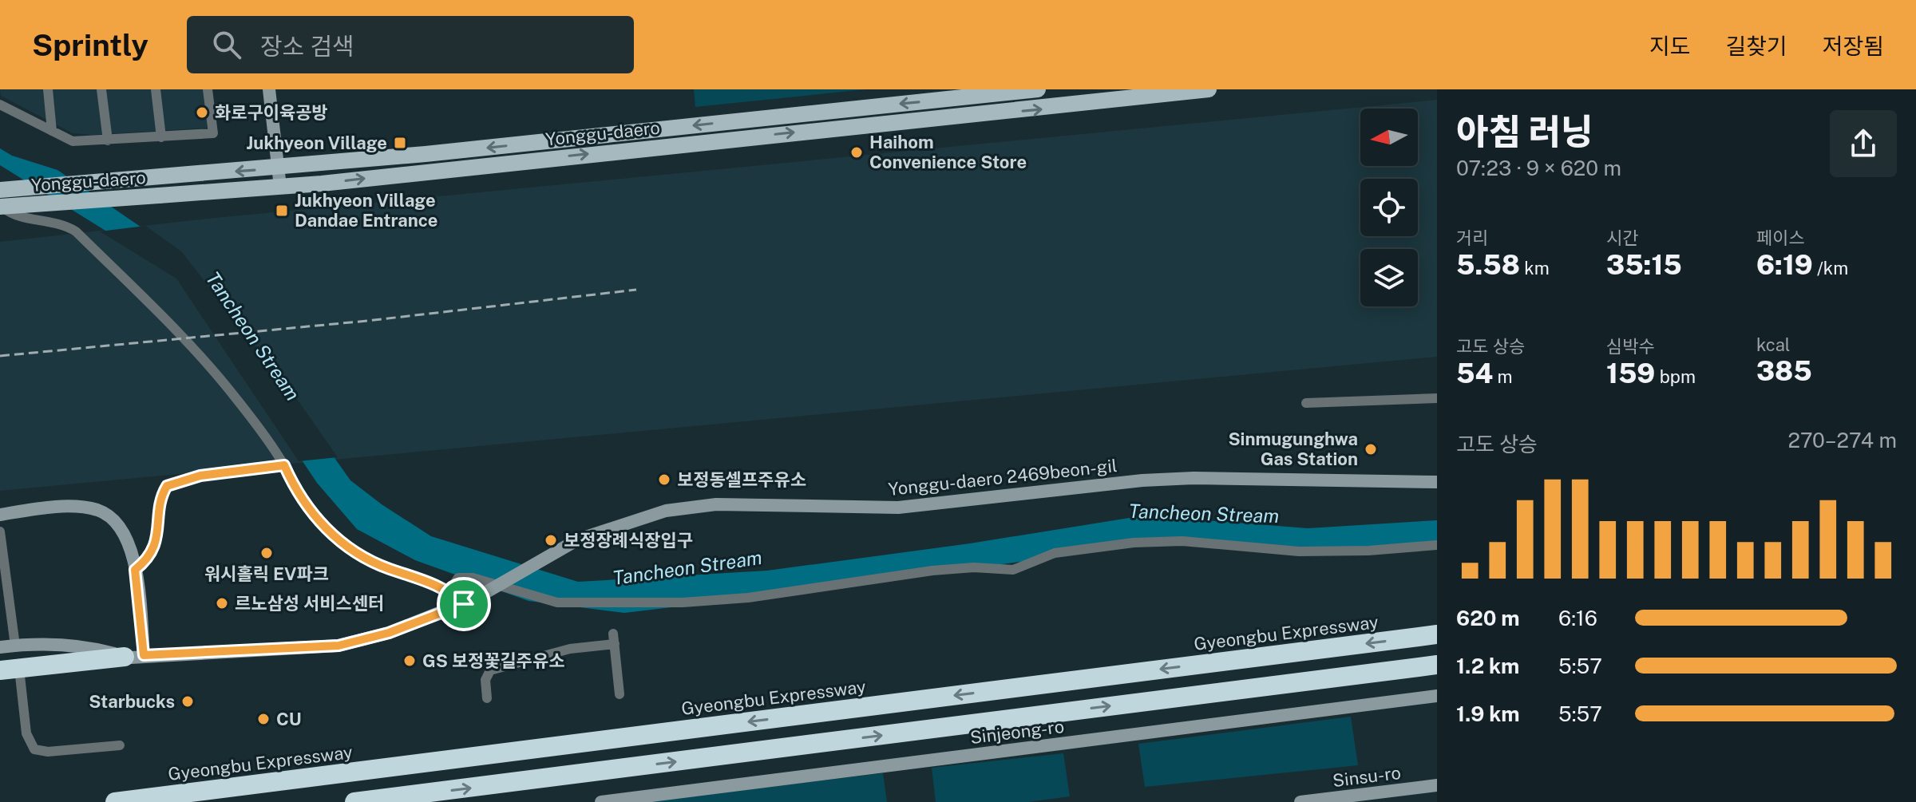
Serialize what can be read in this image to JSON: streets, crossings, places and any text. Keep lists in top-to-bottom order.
{
  "streets": {
    "highway": ["Gyeongbu Expressway"],
    "main road": ["Yonggu-daero"],
    "street": ["Yonggu-daero 2469beon-gil", "Sinjeong-ro", "Sinsu-ro"]
  },
  "water": ["Tancheon Stream"],
  "places": {
    "other": [
      "화로구이육공방",
      "Haihom Convenience Store",
      "Sinmugunghwa Gas Station",
      "보정동셀프주유소",
      "보정장례식장입구",
      "워시홀릭 EV파크",
      "르노삼성 서비스센터",
      "GS 보정꽃길주유소",
      "Starbucks",
      "CU"
    ],
    "transit": ["Jukhyeon Village", "Jukhyeon Village Dandae Entrance"]
  },
  "north": "left",
  "page": {
    "header": "Sprintly",
    "search": "장소 검색",
    "nav": ["지도", "길찾기", "저장됨"],
    "heading": ["아침 러닝", "07:23 · 9 × 620 m"],
    "stats": [
      ["거리", "5.58 km"],
      ["시간", "35:15"],
      ["페이스", "6:19 /km"],
      ["고도 상승", "54 m"],
      ["심박수", "159 bpm"],
      ["kcal", "385"]
    ],
    "chart": ["고도 상승", "270–274 m"],
    "list": [
      {
        "name": "620 m",
        "note": "6:16"
      },
      {
        "name": "1.2 km",
        "note": "5:57"
      },
      {
        "name": "1.9 km",
        "note": "5:57"
      }
    ]
  }
}
